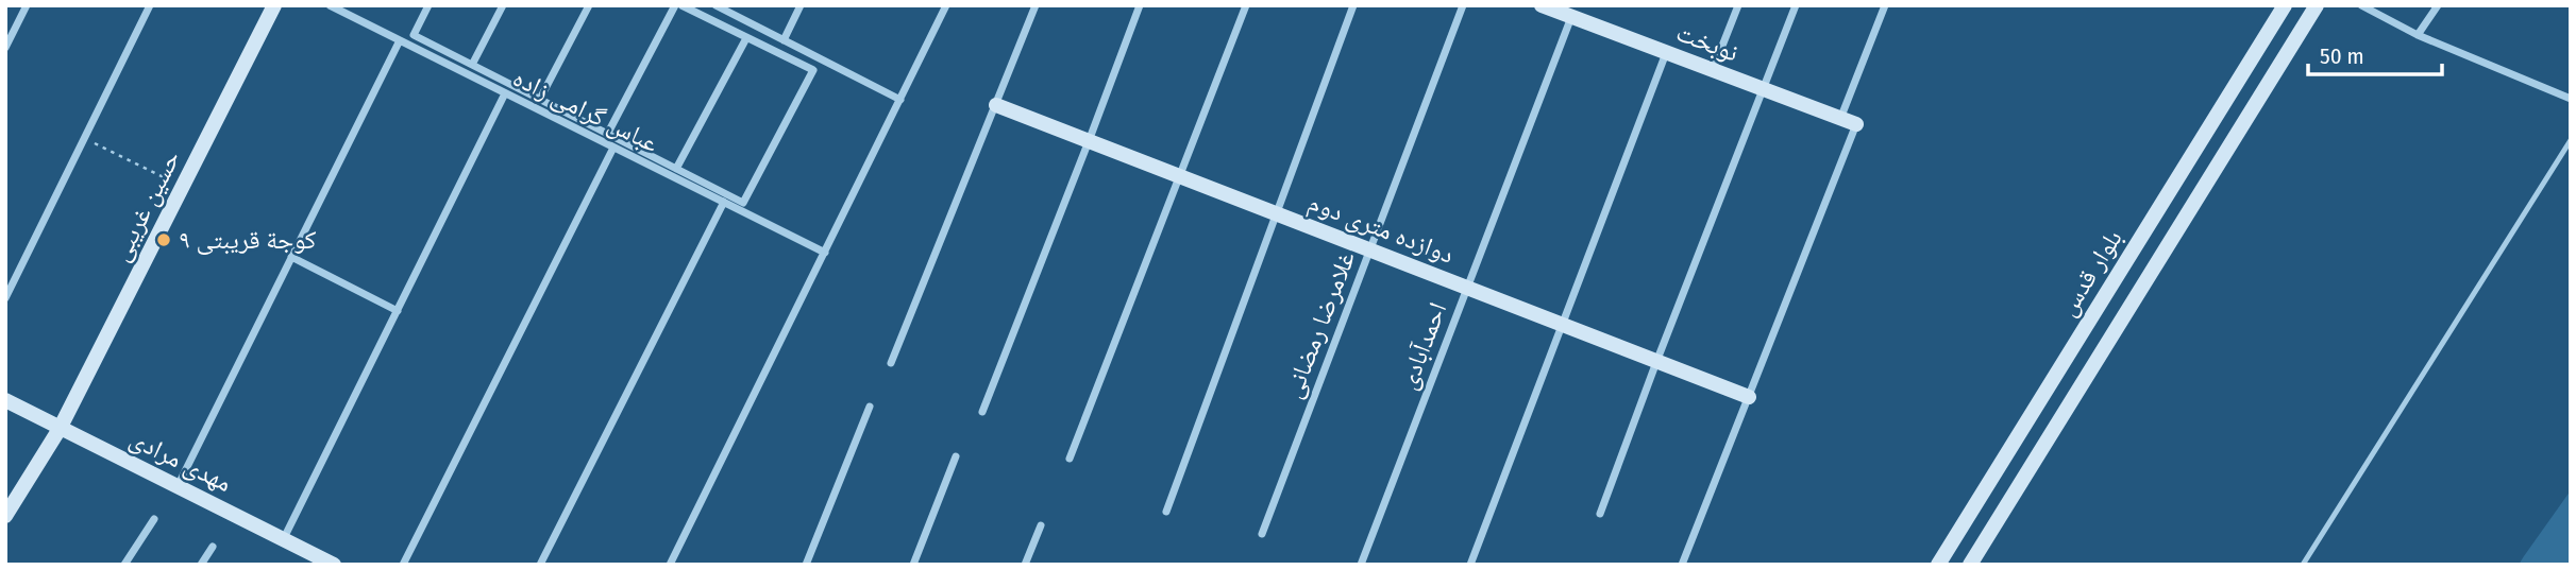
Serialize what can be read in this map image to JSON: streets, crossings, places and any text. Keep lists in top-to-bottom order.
{
  "streets": {
    "street": [
      "نوبخت",
      "عباس گرامی زاده",
      "حسین غریبی",
      "دوازده متری دوم",
      "بلوار قدس",
      "غلامرضا رمضانی",
      "احمدآبادی",
      "مهدی مرادی"
    ]
  },
  "crossings": [
    ["نوبخت", "احمدآبادی"],
    ["حسین غریبی", "مهدی مرادی"],
    ["دوازده متری دوم", "غلامرضا رمضانی"],
    ["دوازده متری دوم", "احمدآبادی"]
  ],
  "places": ["۹ کوجة قریبتی"],
  "scale_bar": "50 m"
}
